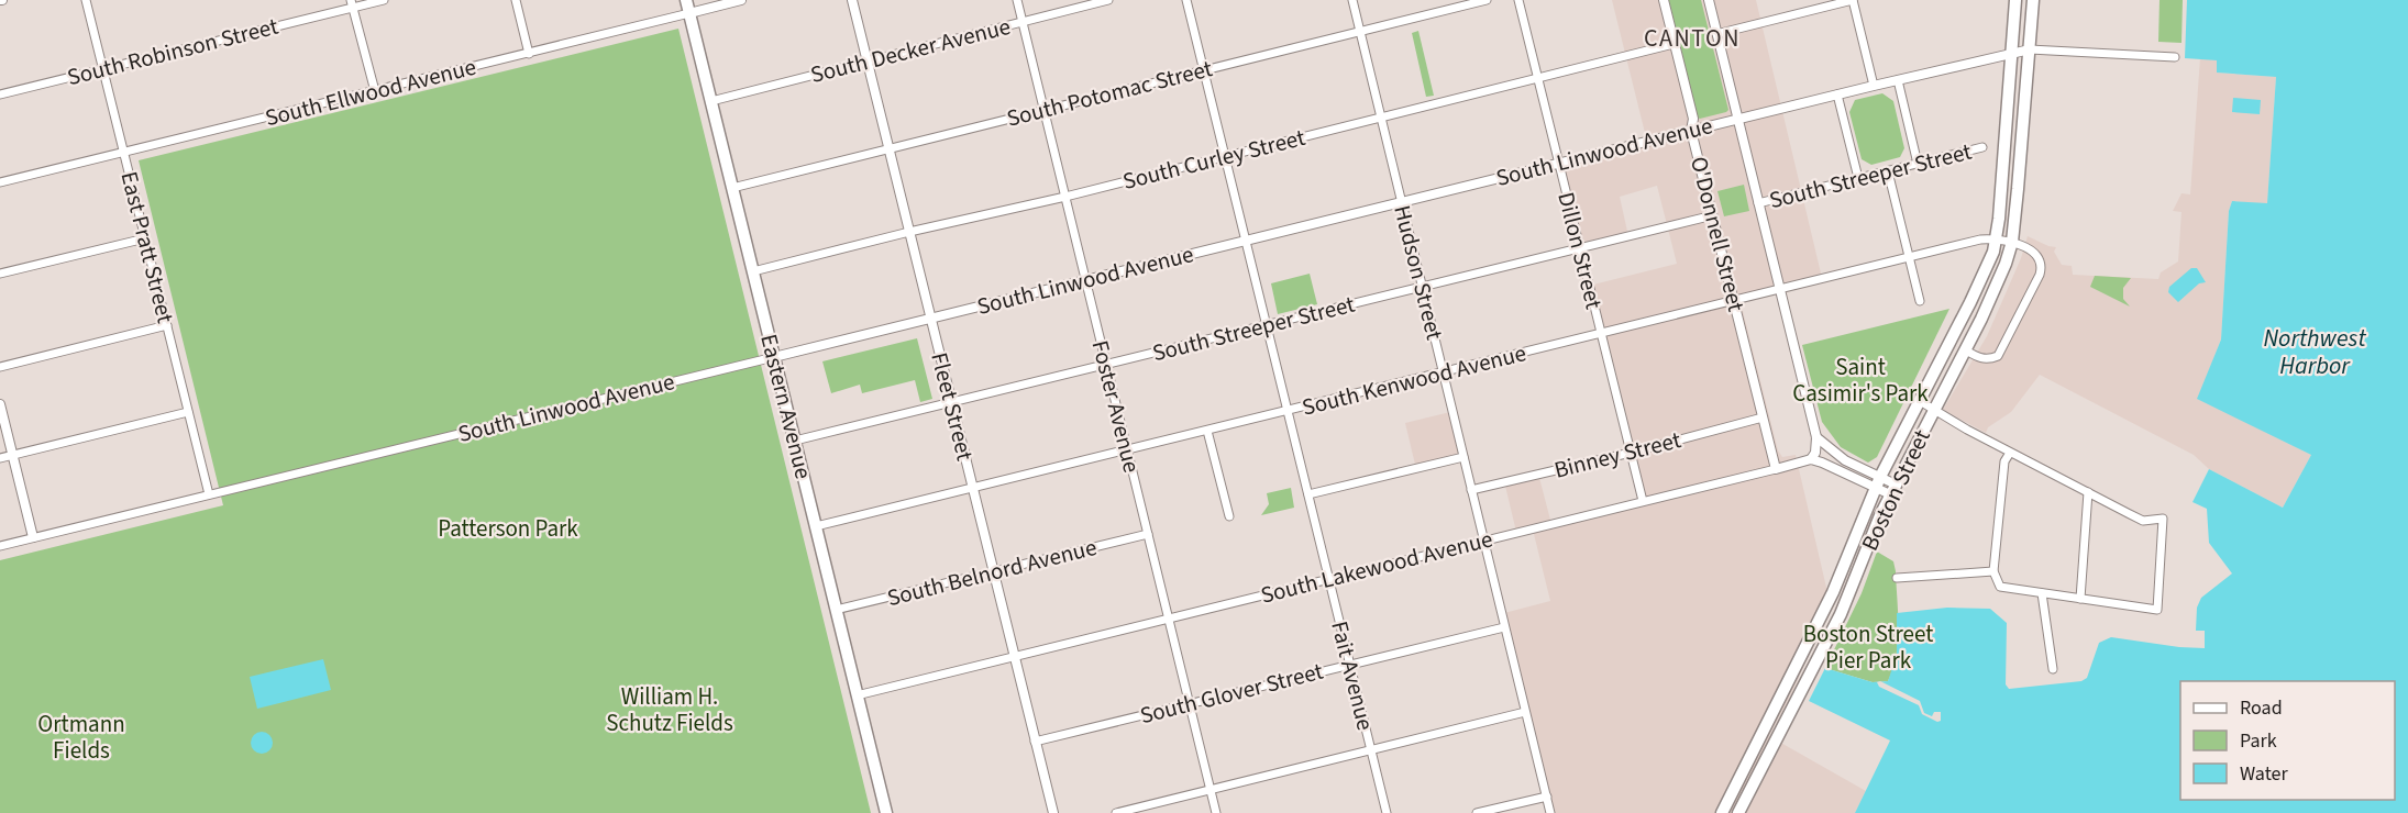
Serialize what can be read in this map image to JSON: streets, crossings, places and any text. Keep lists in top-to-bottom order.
{
  "streets": {
    "main road": ["Eastern Avenue", "Boston Street"],
    "street": [
      "South Decker Avenue",
      "South Robinson Street",
      "South Ellwood Avenue",
      "South Potomac Street",
      "South Linwood Avenue",
      "South Curley Street",
      "South Streeper Street",
      "O'Donnell Street",
      "East Pratt Street",
      "Dillon Street",
      "Hudson Street",
      "South Kenwood Avenue",
      "Fleet Street",
      "Foster Avenue",
      "Binney Street",
      "South Lakewood Avenue",
      "South Belnord Avenue",
      "Fait Avenue",
      "South Glover Street"
    ]
  },
  "crossings": [
    ["South Decker Avenue", "Eastern Avenue"],
    ["South Decker Avenue", "Fleet Street"],
    ["South Decker Avenue", "Foster Avenue"],
    ["South Robinson Street", "East Pratt Street"],
    ["South Ellwood Avenue", "East Pratt Street"],
    ["South Ellwood Avenue", "Eastern Avenue"],
    ["South Potomac Street", "Hudson Street"],
    ["South Potomac Street", "Eastern Avenue"],
    ["South Potomac Street", "Fleet Street"],
    ["South Potomac Street", "Foster Avenue"],
    ["South Potomac Street", "Fait Avenue"],
    ["South Linwood Avenue", "O'Donnell Street"],
    ["South Linwood Avenue", "East Pratt Street"],
    ["South Linwood Avenue", "Dillon Street"],
    ["South Linwood Avenue", "Hudson Street"],
    ["South Linwood Avenue", "Eastern Avenue"],
    ["South Linwood Avenue", "Fleet Street"],
    ["South Linwood Avenue", "Foster Avenue"],
    ["South Linwood Avenue", "Boston Street"],
    ["South Linwood Avenue", "Fait Avenue"],
    ["South Curley Street", "O'Donnell Street"],
    ["South Curley Street", "Dillon Street"],
    ["South Curley Street", "Hudson Street"],
    ["South Curley Street", "Eastern Avenue"],
    ["South Curley Street", "Fleet Street"],
    ["South Curley Street", "Foster Avenue"],
    ["South Curley Street", "Fait Avenue"],
    ["South Streeper Street", "O'Donnell Street"],
    ["South Streeper Street", "Dillon Street"],
    ["South Streeper Street", "Hudson Street"],
    ["South Streeper Street", "Eastern Avenue"],
    ["South Streeper Street", "Fleet Street"],
    ["South Streeper Street", "Foster Avenue"],
    ["South Streeper Street", "Fait Avenue"],
    ["O'Donnell Street", "South Kenwood Avenue"],
    ["O'Donnell Street", "Binney Street"],
    ["O'Donnell Street", "South Lakewood Avenue"],
    ["Dillon Street", "South Kenwood Avenue"],
    ["Dillon Street", "Binney Street"],
    ["Dillon Street", "South Lakewood Avenue"],
    ["Hudson Street", "South Kenwood Avenue"],
    ["Hudson Street", "Binney Street"],
    ["Hudson Street", "South Lakewood Avenue"],
    ["Hudson Street", "South Glover Street"],
    ["South Kenwood Avenue", "Eastern Avenue"],
    ["South Kenwood Avenue", "Fleet Street"],
    ["South Kenwood Avenue", "Foster Avenue"],
    ["South Kenwood Avenue", "Boston Street"],
    ["South Kenwood Avenue", "Fait Avenue"],
    ["Eastern Avenue", "South Lakewood Avenue"],
    ["Eastern Avenue", "South Belnord Avenue"],
    ["Fleet Street", "South Lakewood Avenue"],
    ["Fleet Street", "South Belnord Avenue"],
    ["Fleet Street", "South Glover Street"],
    ["Foster Avenue", "South Lakewood Avenue"],
    ["Foster Avenue", "South Belnord Avenue"],
    ["Foster Avenue", "South Glover Street"],
    ["South Lakewood Avenue", "Fait Avenue"],
    ["Fait Avenue", "South Glover Street"]
  ],
  "districts": ["CANTON"],
  "water": ["Northwest Harbor"],
  "parks": [
    "Saint Casimir's Park",
    "Patterson Park",
    "Boston Street Pier Park",
    "William H. Schutz Fields",
    "Ortmann Fields"
  ],
  "legend": ["Road", "Park", "Water"]
}
